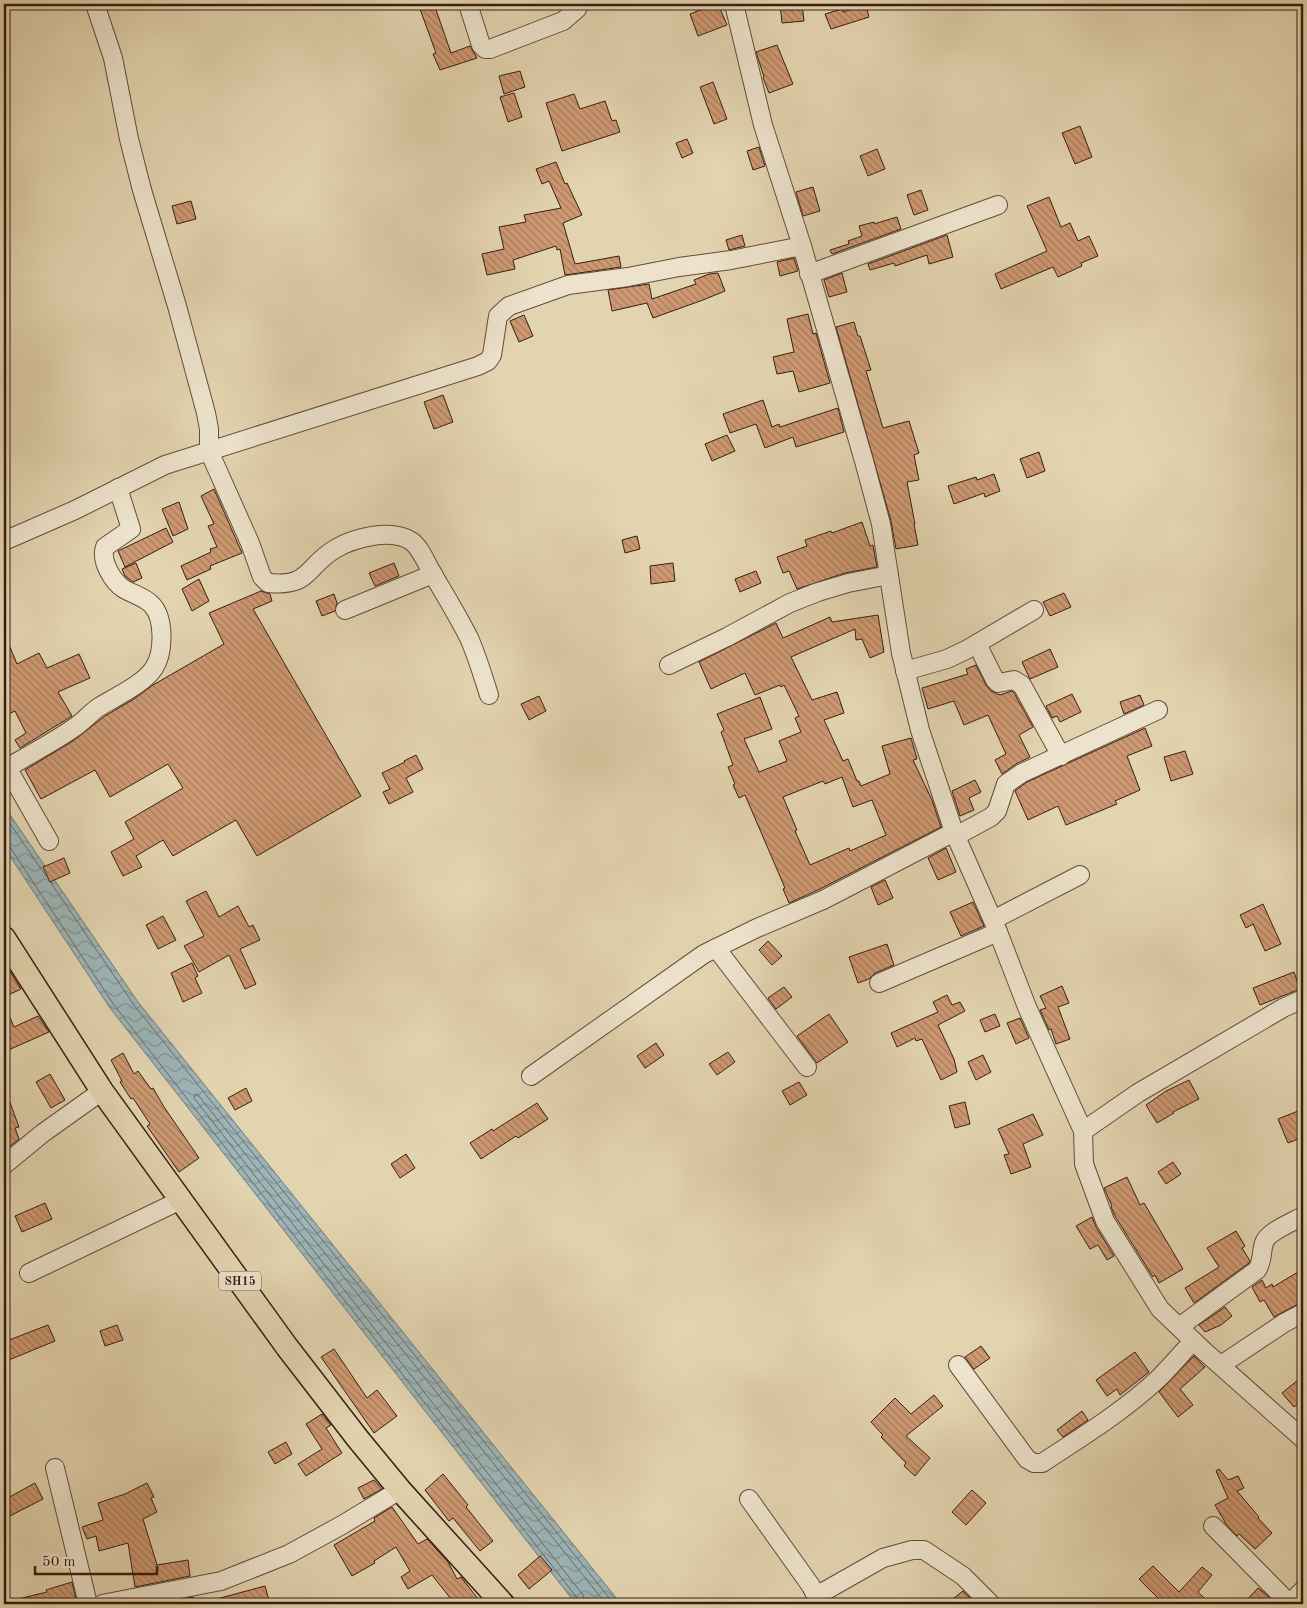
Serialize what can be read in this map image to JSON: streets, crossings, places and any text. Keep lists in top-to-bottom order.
{
  "streets": {
    "main road": ["SH15"]
  },
  "scale_bar": "50 m"
}
